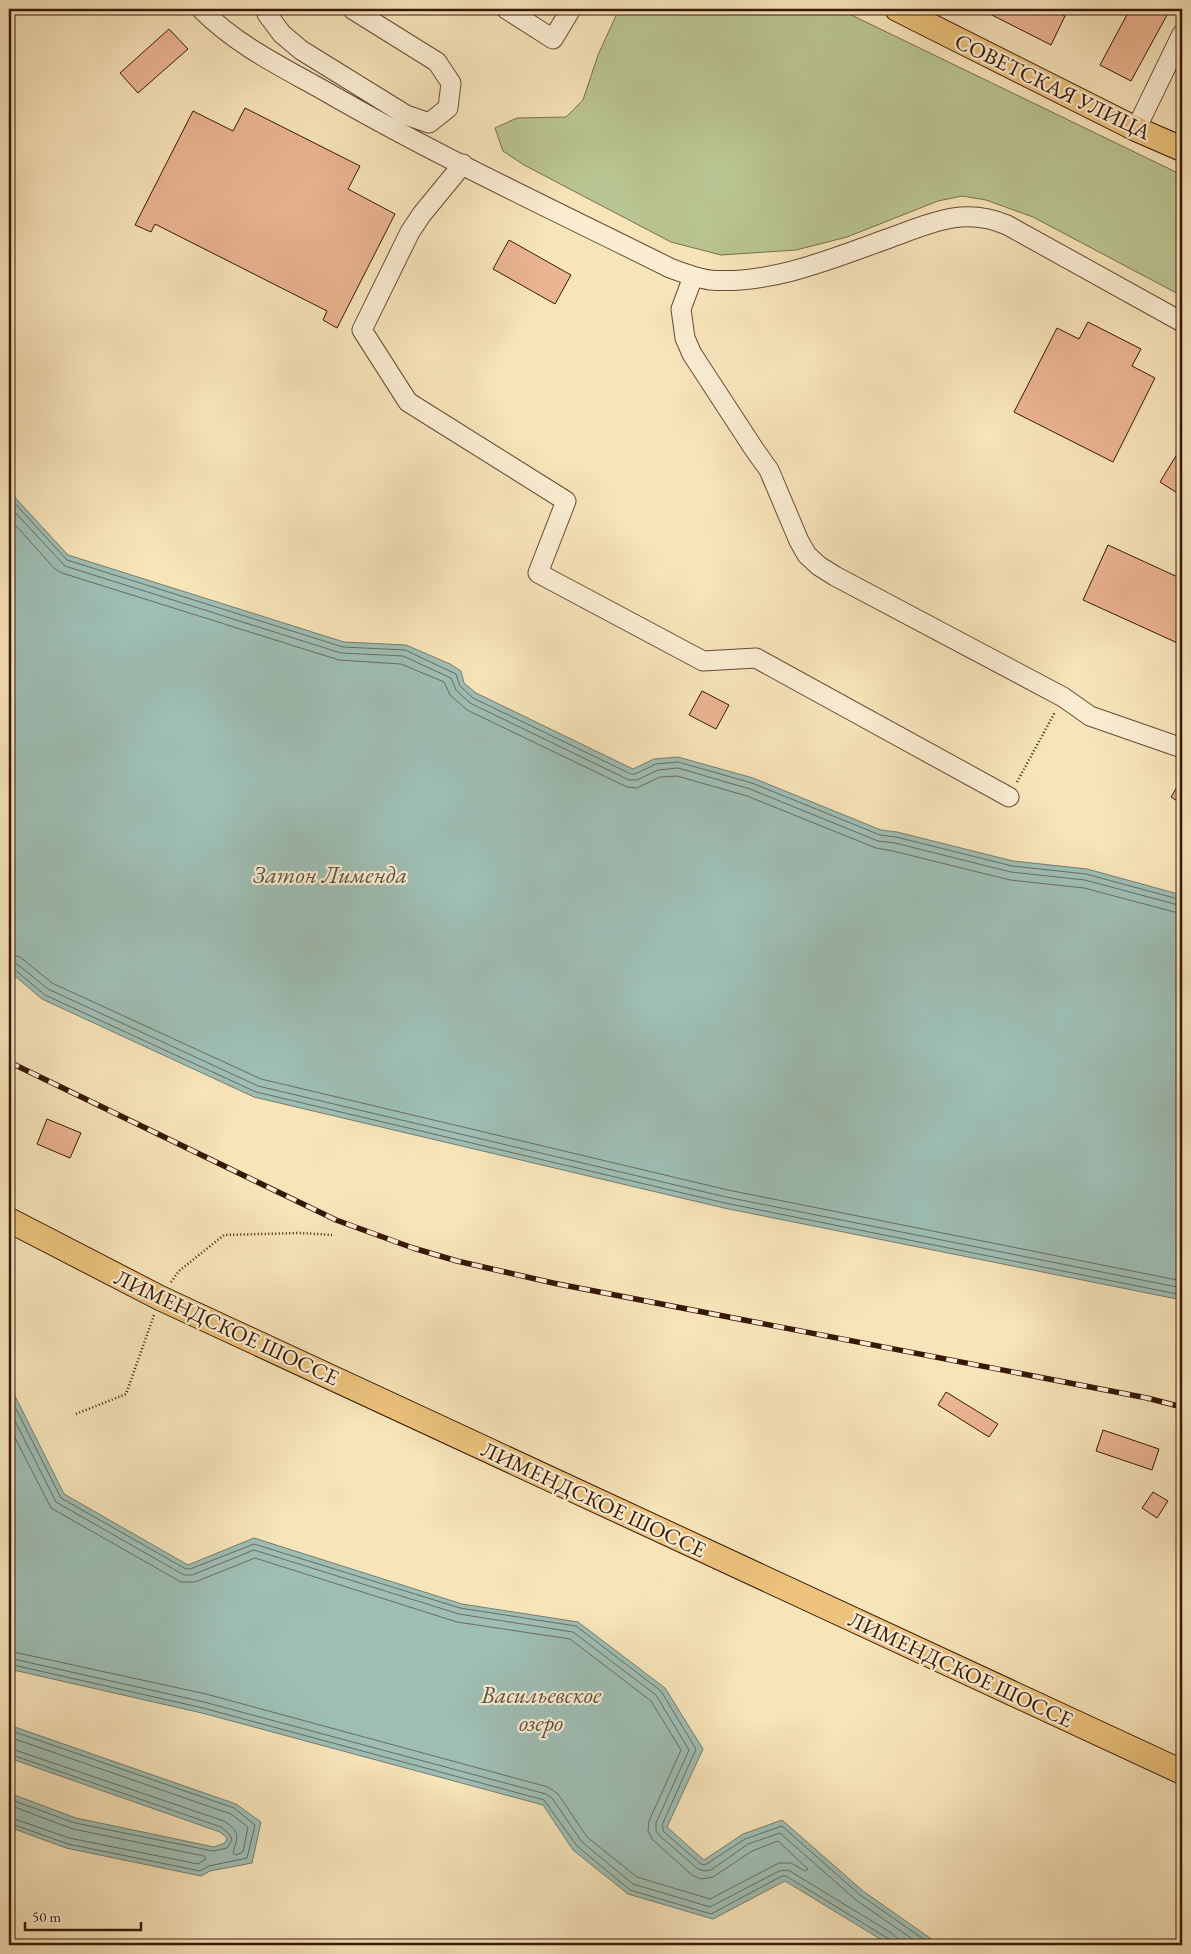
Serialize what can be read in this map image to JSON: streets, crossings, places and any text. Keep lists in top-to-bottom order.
{
  "streets": {
    "main road": ["СОВЕТСКАЯ УЛИЦА", "ЛИМЕНДСКОЕ ШОССЕ"]
  },
  "water": ["Затон Лименда", "Васильевское озеро"],
  "scale_bar": "50 m"
}
